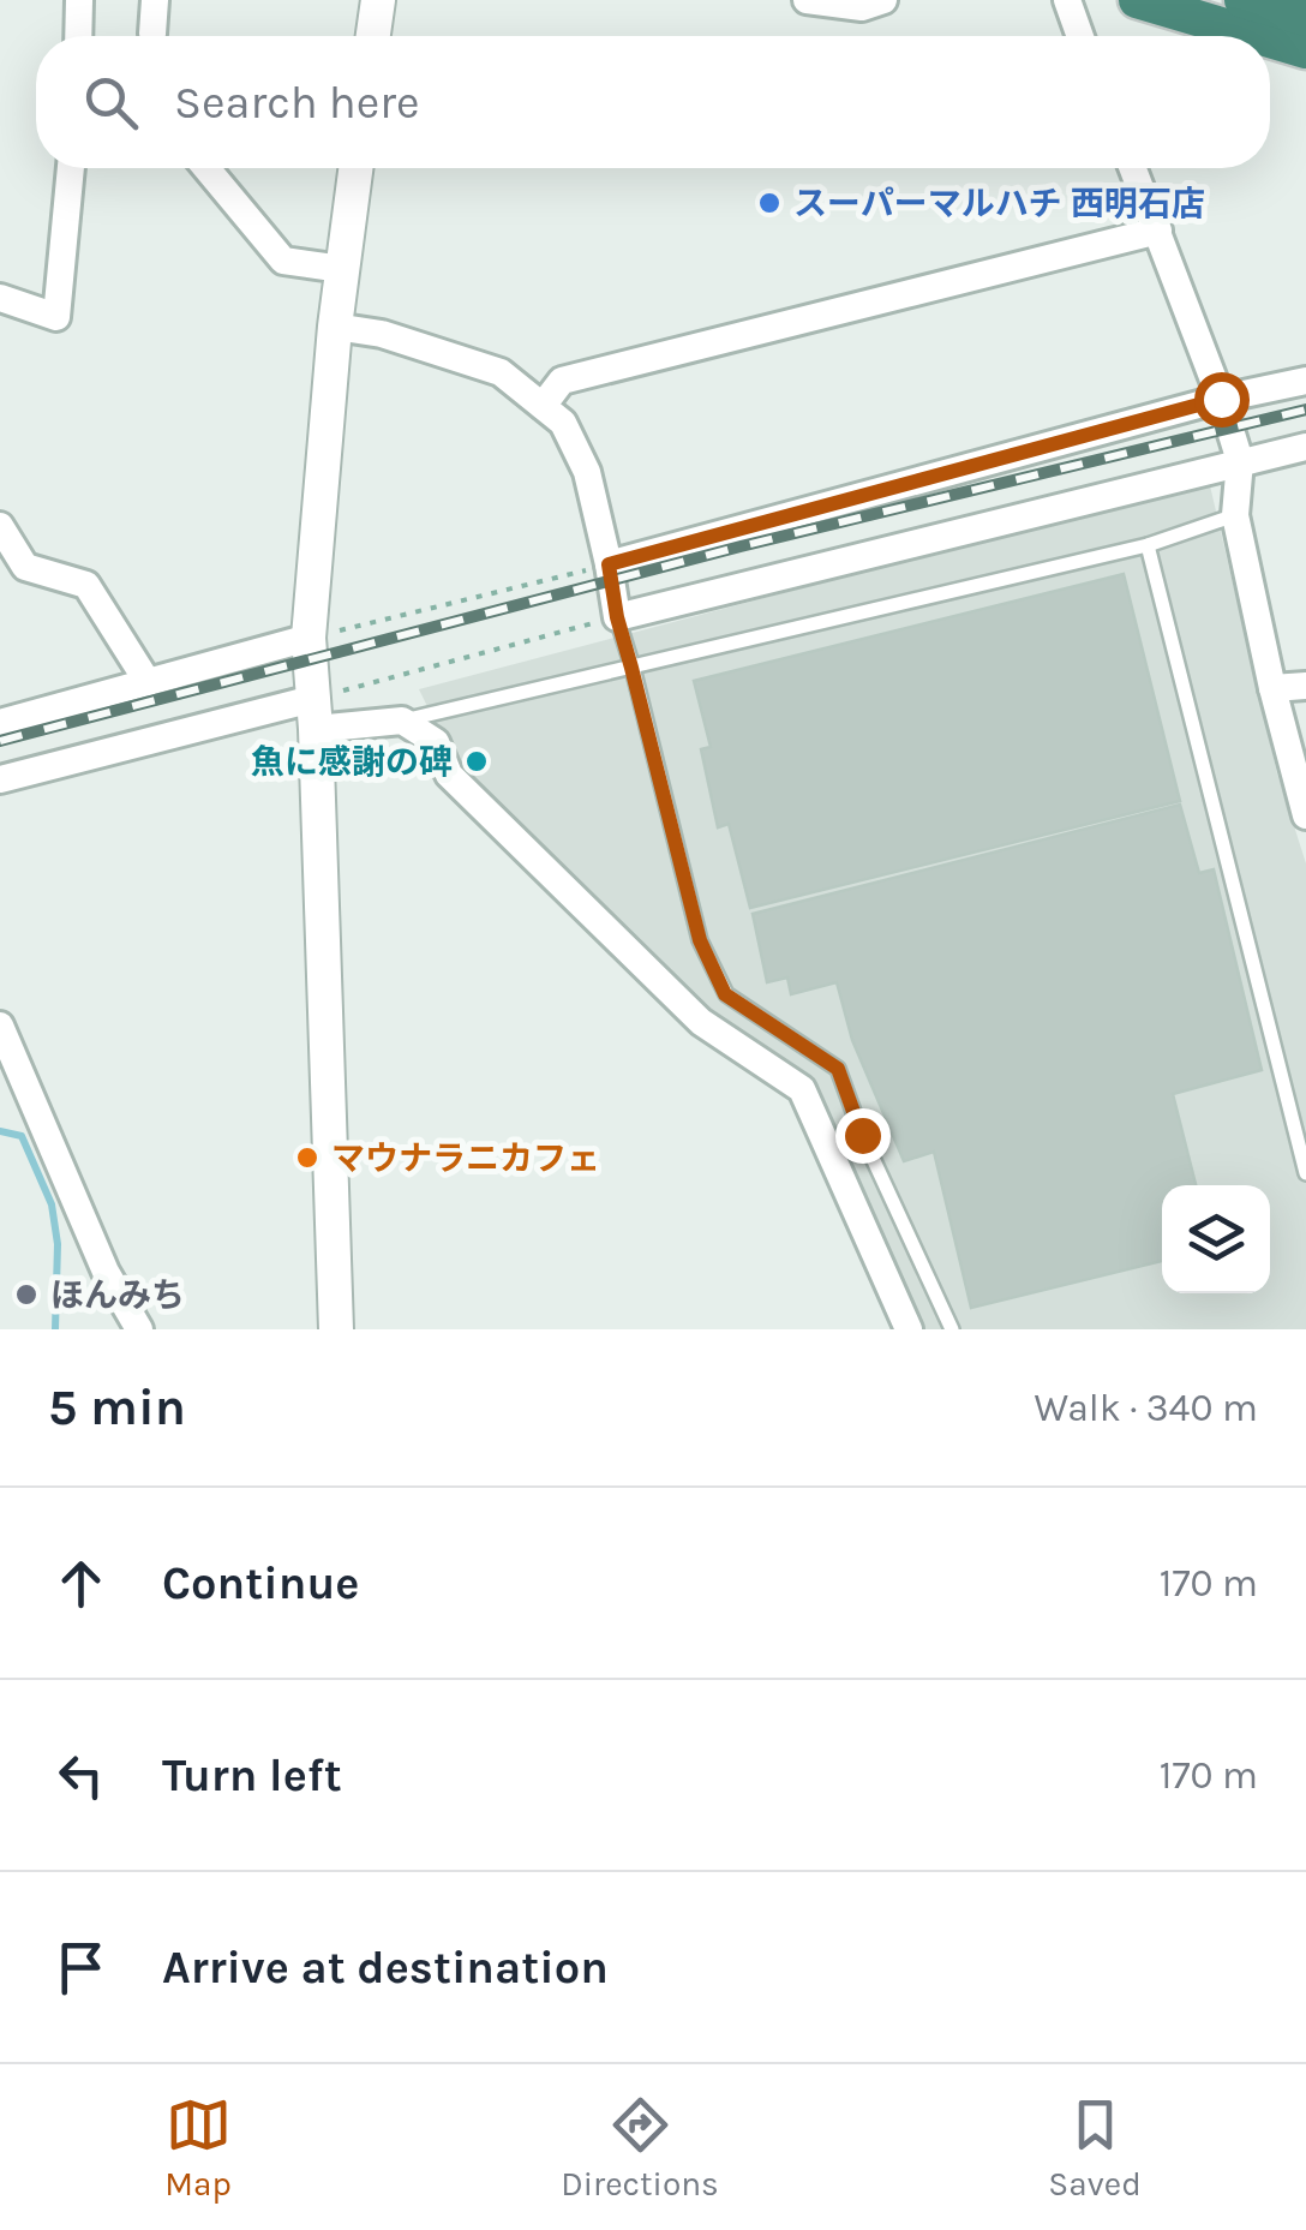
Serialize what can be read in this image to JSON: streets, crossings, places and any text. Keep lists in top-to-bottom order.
{
  "places": [
    "スーパーマルハチ 西明石店",
    "魚に感謝の碑",
    "マウナラニカフェ",
    "ほんみち"
  ],
  "page": {
    "search": "Search here",
    "heading": ["5 min", "Walk · 340 m"],
    "list": [
      ["Continue", "170 m"],
      ["Turn left", "170 m"],
      "Arrive at destination"
    ],
    "nav": ["Map", "Directions", "Saved"]
  }
}
